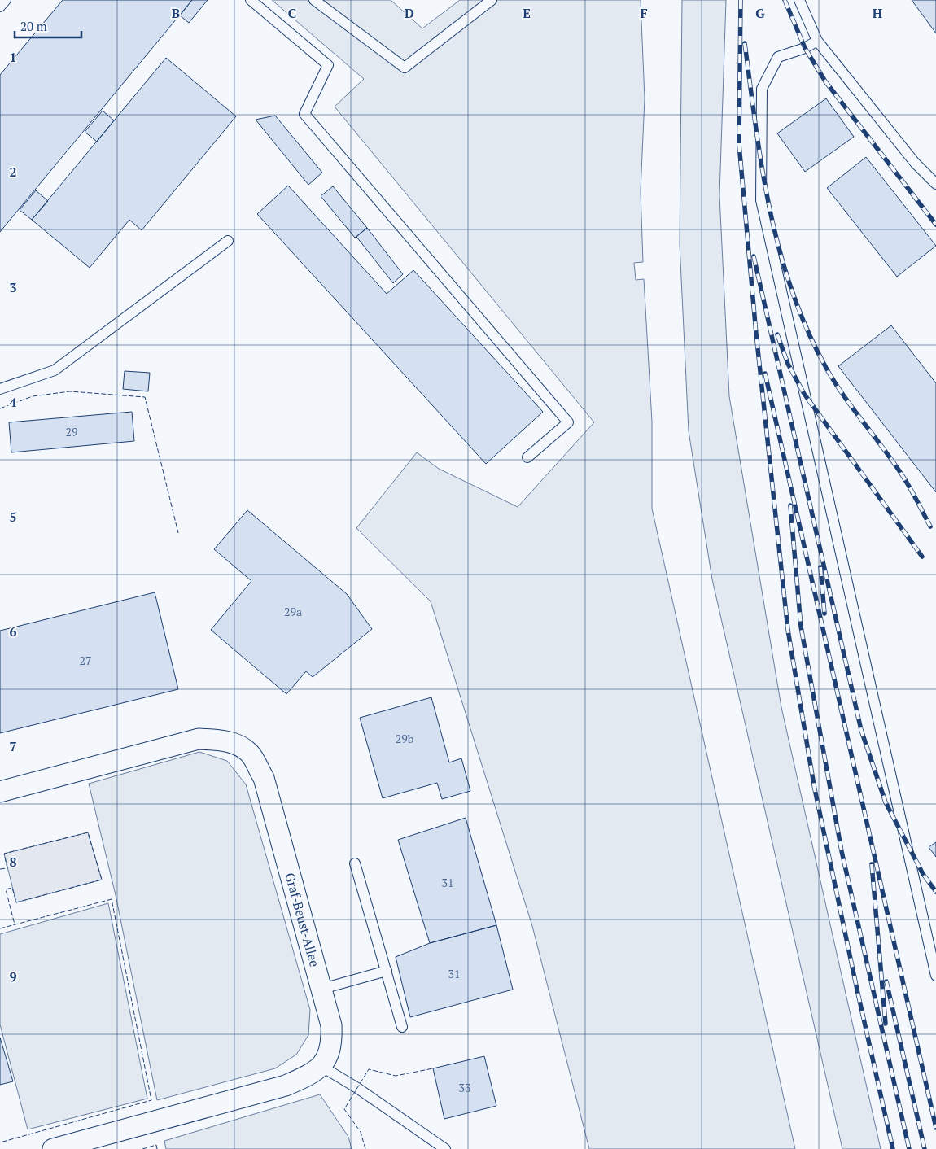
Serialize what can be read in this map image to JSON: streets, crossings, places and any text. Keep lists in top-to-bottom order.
{
  "streets": {
    "street": ["Graf-Beust-Allee"]
  },
  "house_numbers": [
    "29",
    "29a",
    "27",
    "29b",
    "31",
    "31",
    "33"
  ],
  "scale_bar": "20 m",
  "grid": {
    "columns": [
      "B",
      "C",
      "D",
      "E",
      "F",
      "G",
      "H"
    ],
    "rows": [
      "1",
      "2",
      "3",
      "4",
      "5",
      "6",
      "7",
      "8",
      "9"
    ]
  }
}
